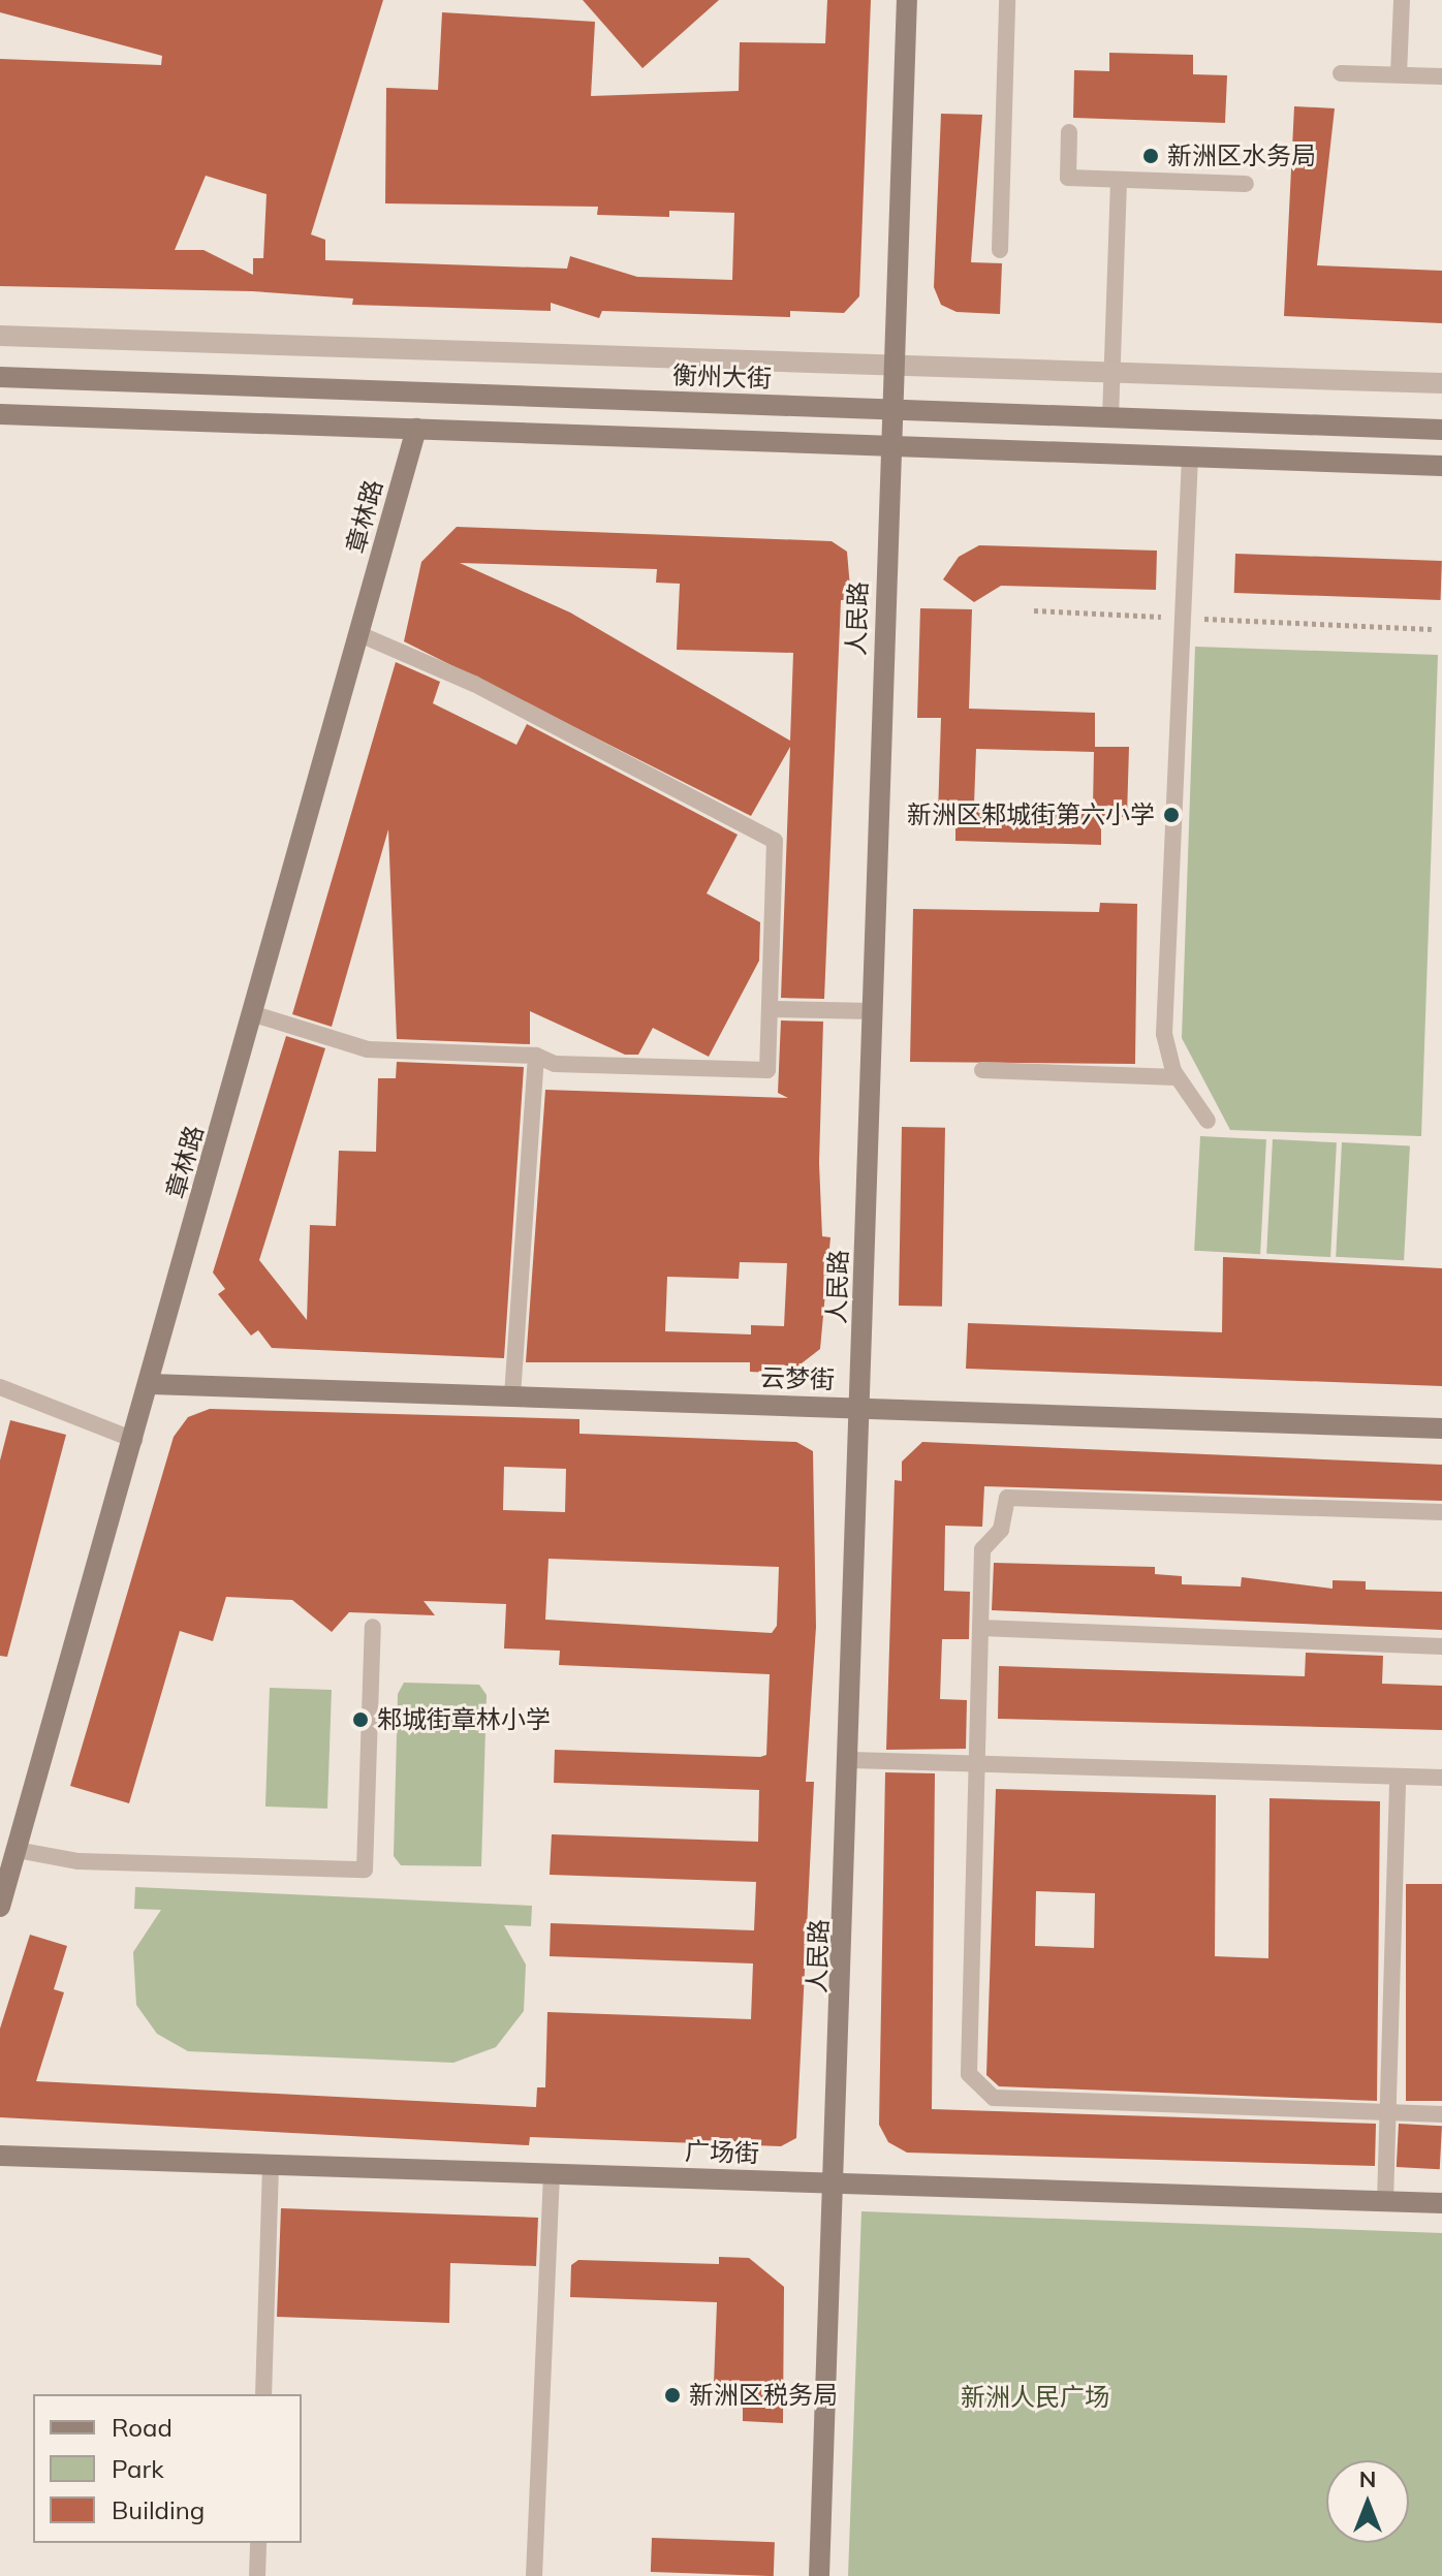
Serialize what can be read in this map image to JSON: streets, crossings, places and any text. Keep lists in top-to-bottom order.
{
  "streets": {
    "street": [
      "衡州大街",
      "章林路",
      "人民路",
      "云梦街",
      "广场街"
    ]
  },
  "crossings": [
    ["衡州大街", "人民路"],
    ["章林路", "云梦街"],
    ["人民路", "云梦街"],
    ["人民路", "广场街"]
  ],
  "parks": ["新洲人民广场"],
  "places": [
    "新洲区水务局",
    "新洲区邾城街第六小学",
    "邾城街章林小学",
    "新洲区税务局"
  ],
  "legend": ["Road", "Park", "Building"],
  "north": "top"
}
